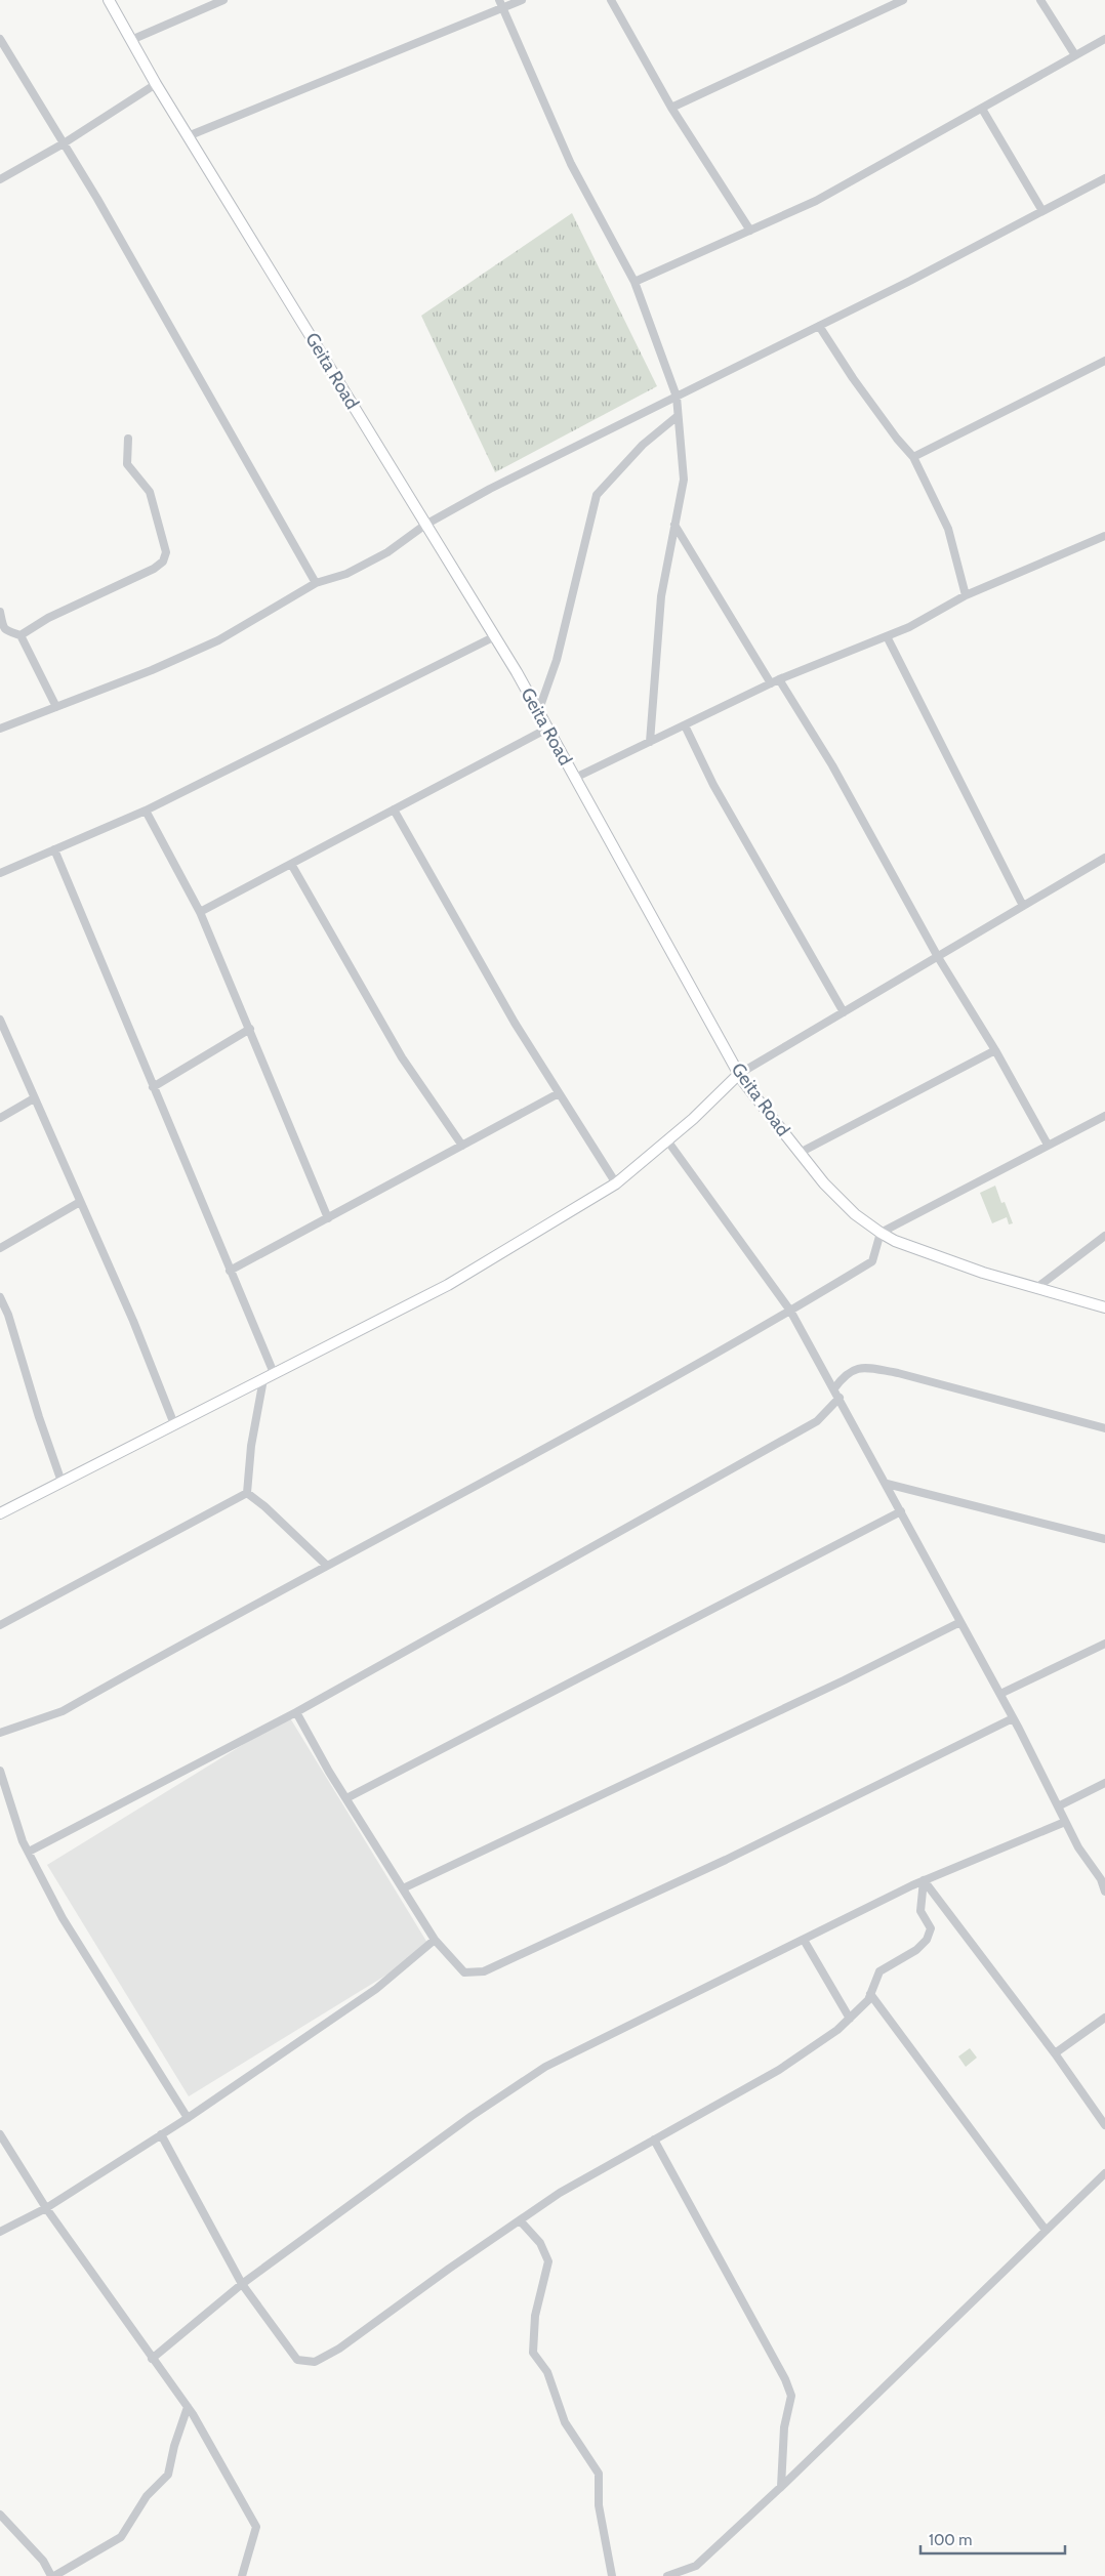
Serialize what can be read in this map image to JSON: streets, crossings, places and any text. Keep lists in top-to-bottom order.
{
  "streets": {
    "main road": ["Geita Road"]
  },
  "scale_bar": "100 m"
}
